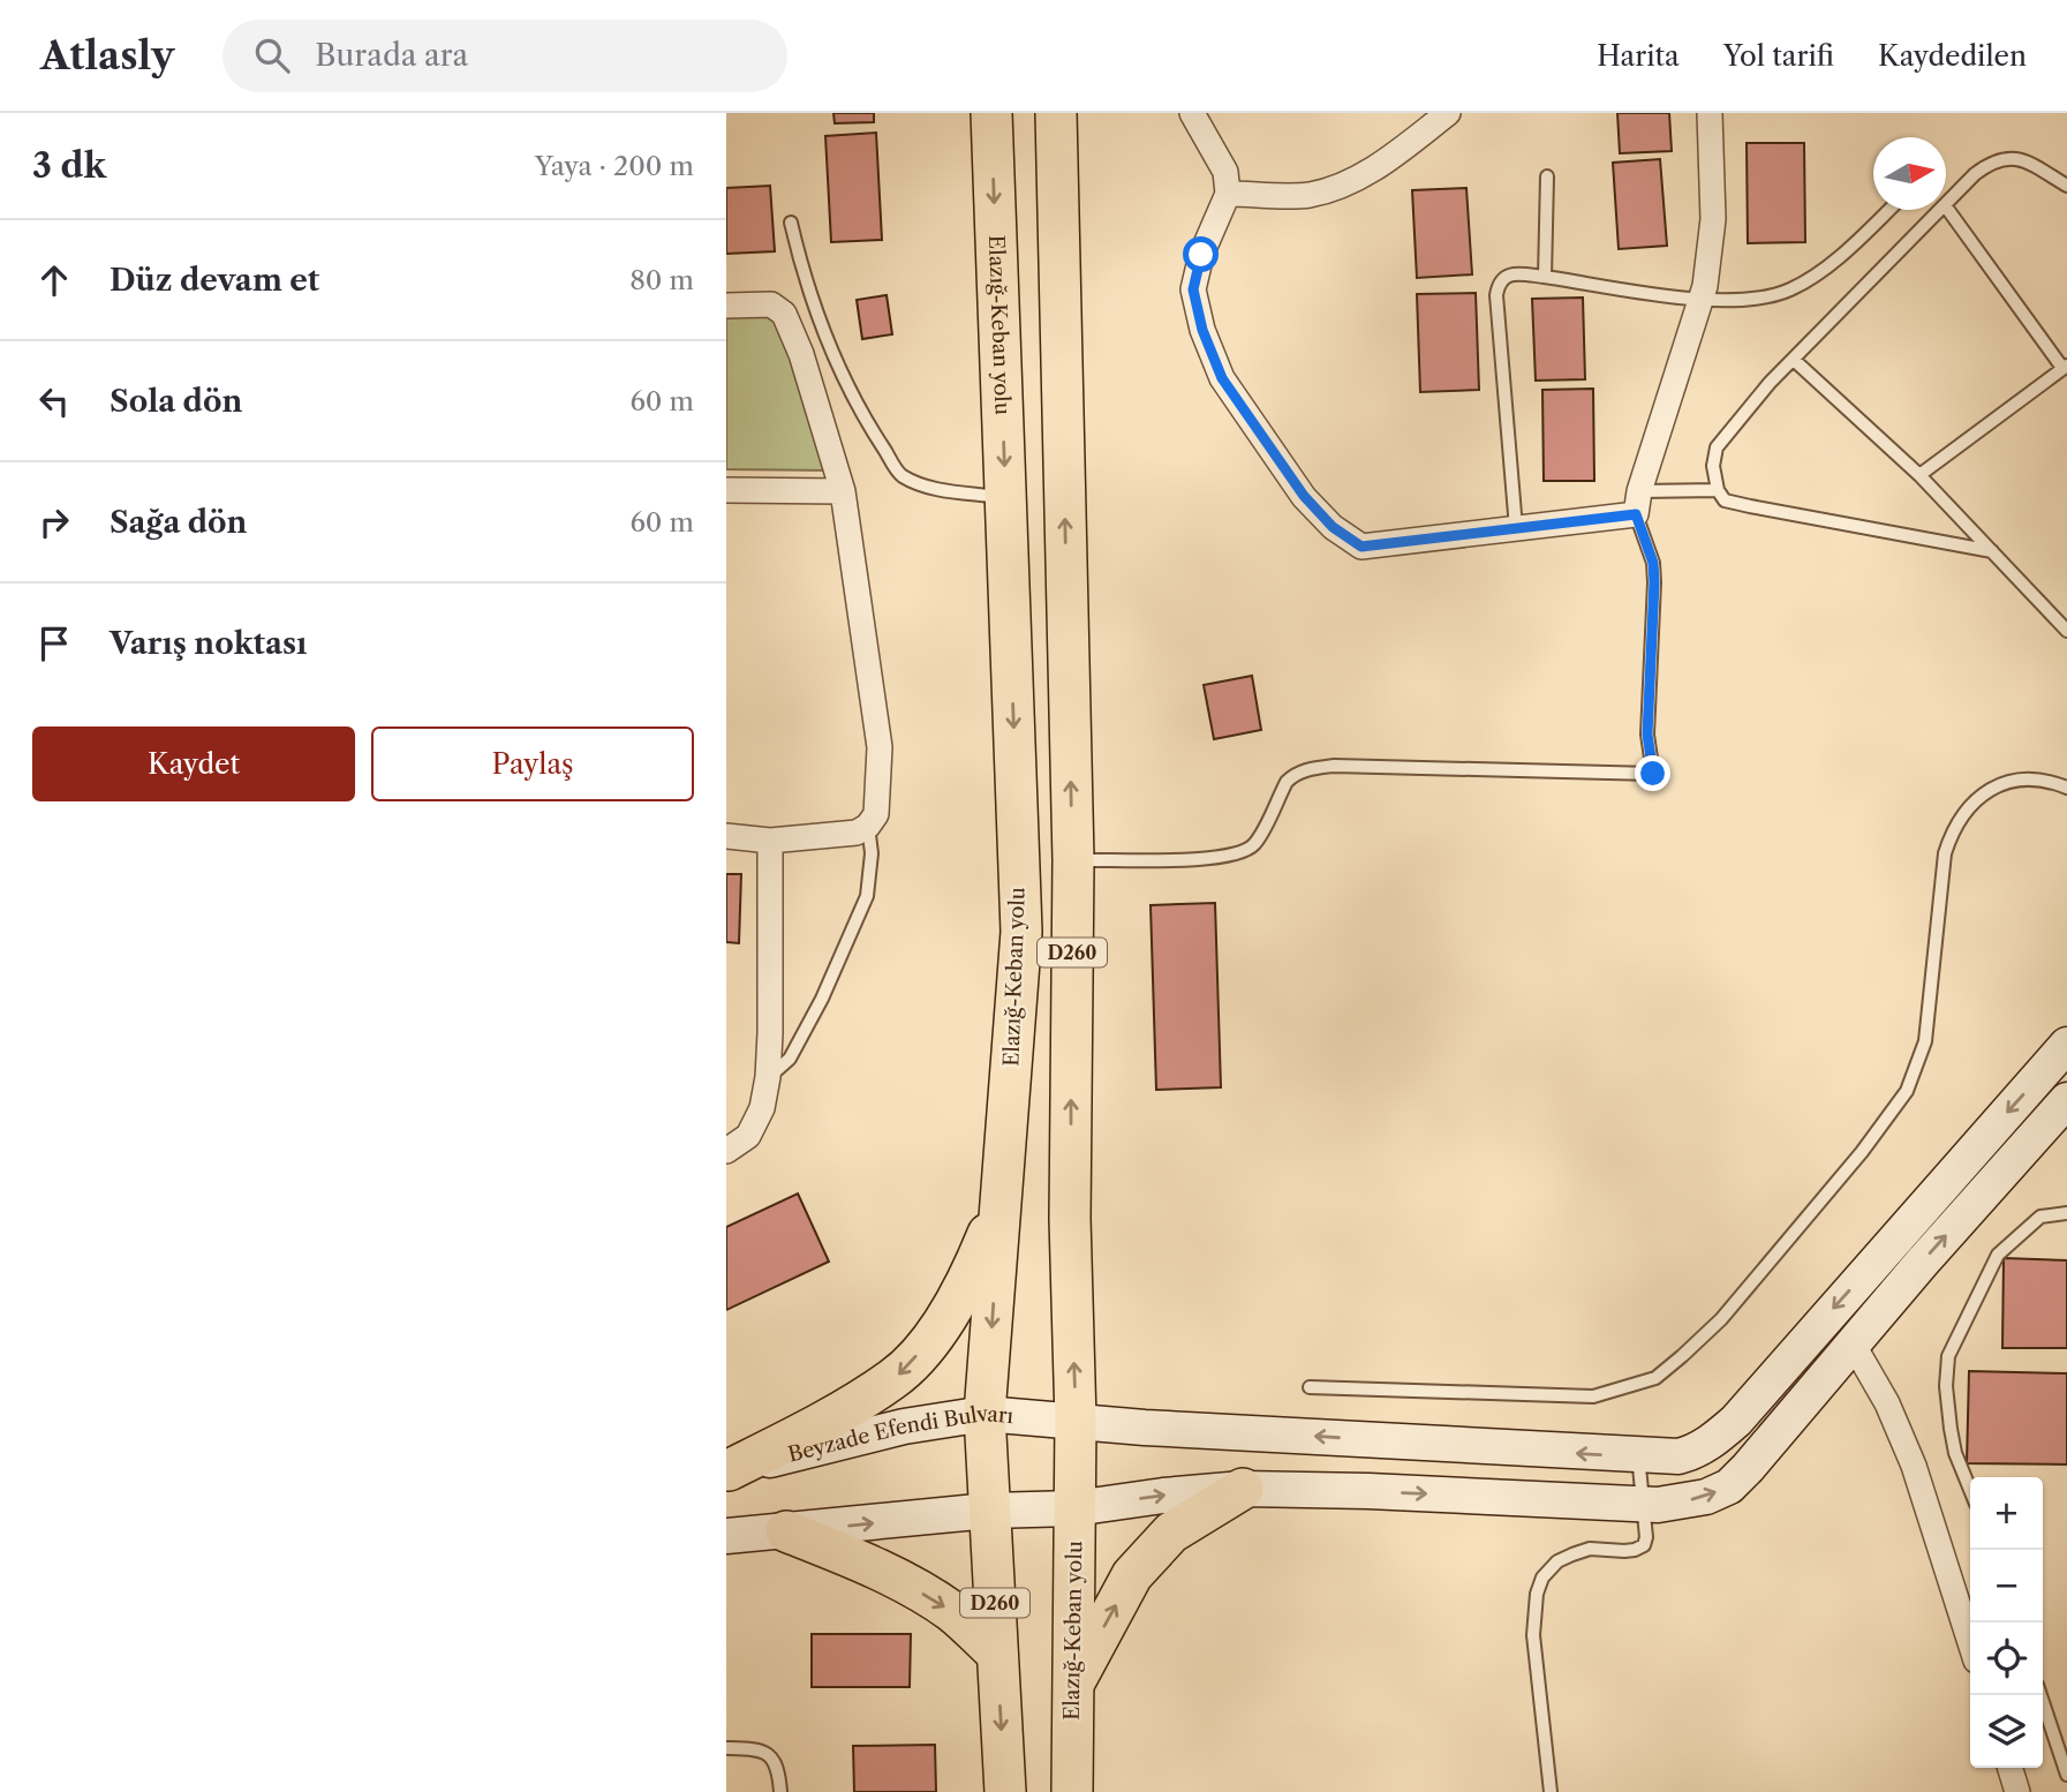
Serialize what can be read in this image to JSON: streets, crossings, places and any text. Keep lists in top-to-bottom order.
{
  "streets": {
    "highway": ["Elazığ-Keban yolu", "D260"],
    "main road": ["Beyzade Efendi Bulvarı"]
  },
  "crossings": [
    ["Elazığ-Keban yolu", "Beyzade Efendi Bulvarı"]
  ],
  "north": "right",
  "page": {
    "header": "Atlasly",
    "search": "Burada ara",
    "nav": ["Harita", "Yol tarifi", "Kaydedilen"],
    "heading": ["3 dk", "Yaya · 200 m"],
    "list": [
      ["Düz devam et", "80 m"],
      ["Sola dön", "60 m"],
      ["Sağa dön", "60 m"],
      "Varış noktası"
    ],
    "buttons": ["Kaydet", "Paylaş"],
    "map_buttons": ["+", "−"]
  }
}
